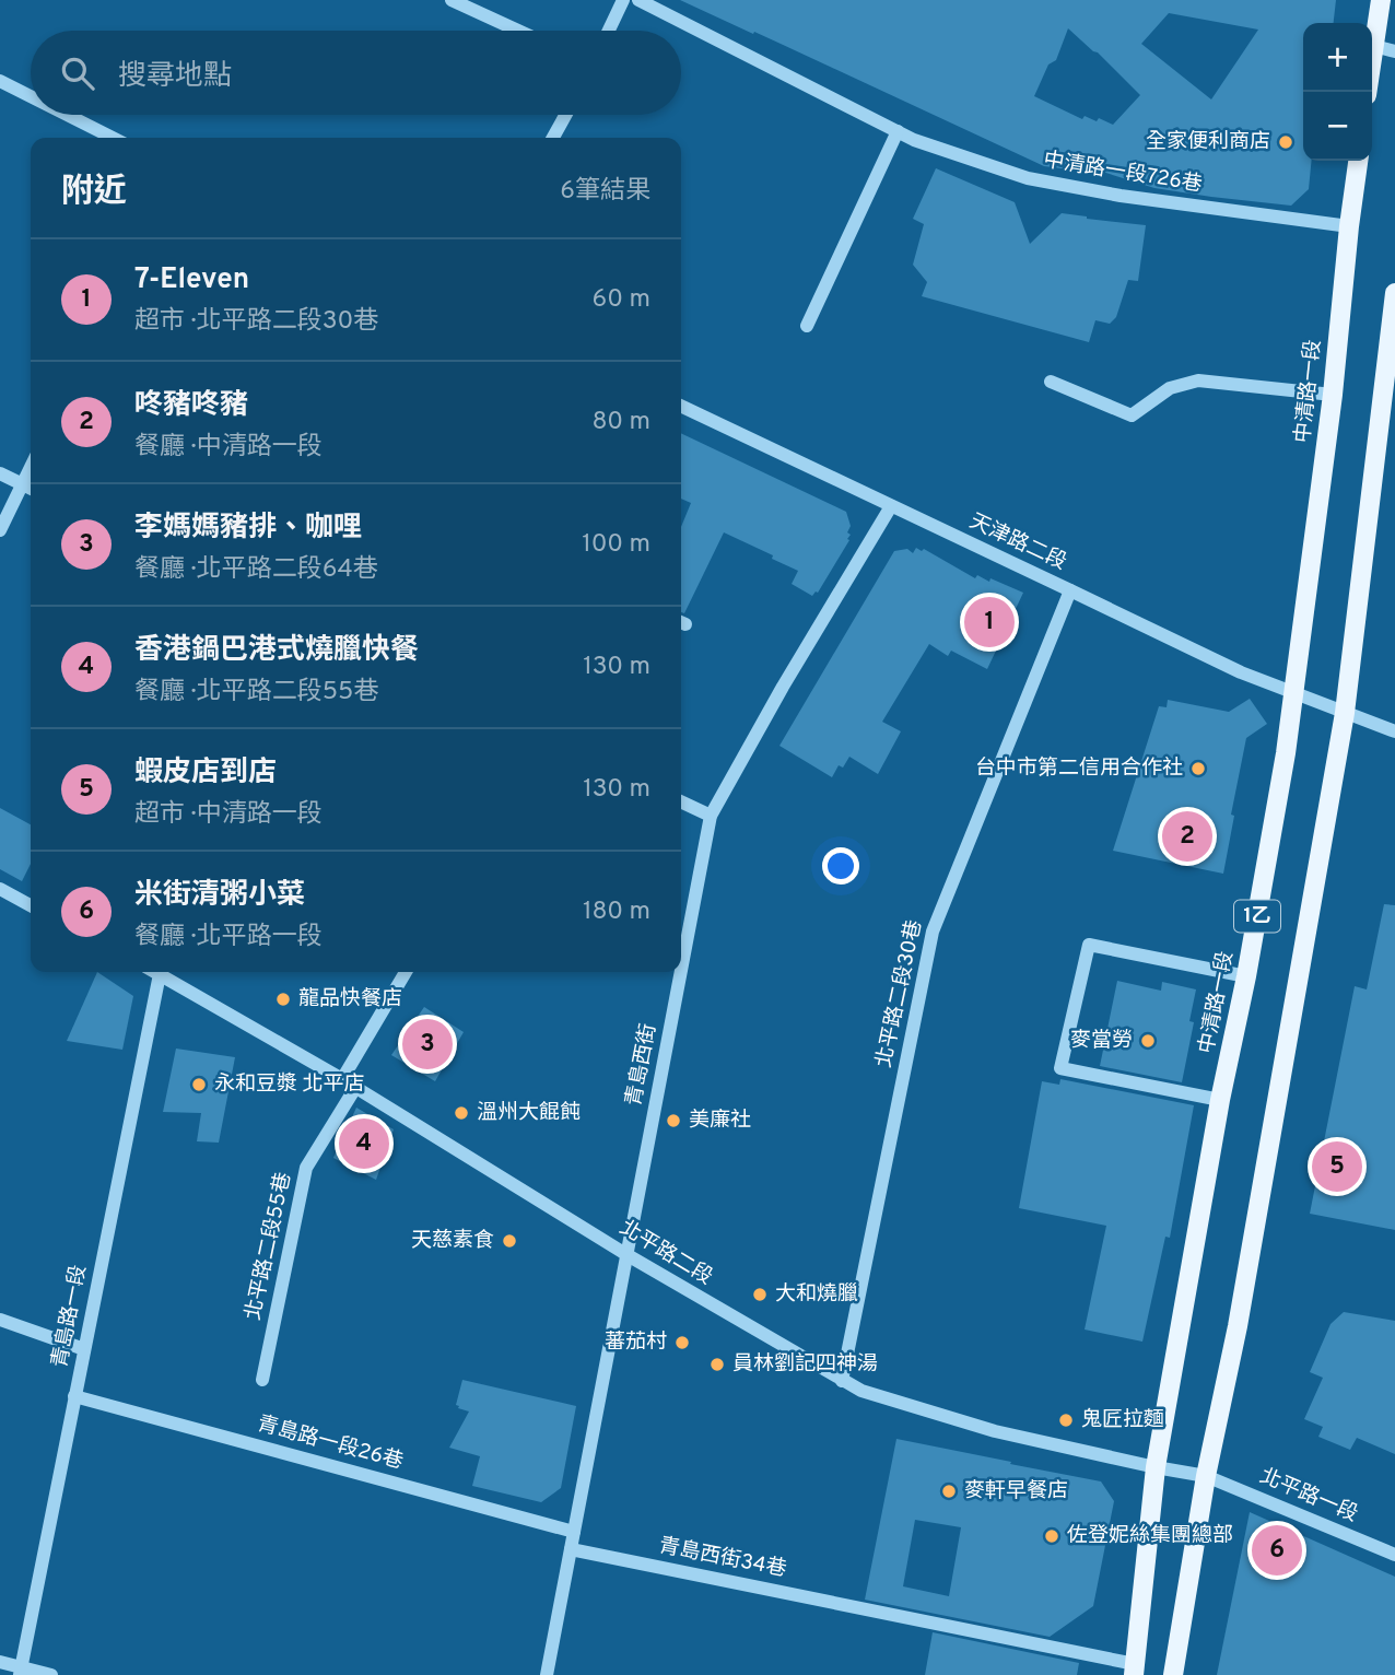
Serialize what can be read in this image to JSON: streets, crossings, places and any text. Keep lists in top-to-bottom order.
{
  "streets": {
    "main road": ["中清路一段", "1乙"],
    "street": [
      "中清路一段726巷",
      "天津路二段",
      "北平路二段30巷",
      "青島西街",
      "北平路二段55巷",
      "北平路二段",
      "青島路一段",
      "青島路一段26巷",
      "北平路一段",
      "青島西街34巷"
    ]
  },
  "crossings": [
    ["中清路一段726巷", "中清路一段"],
    ["中清路一段", "天津路二段"],
    ["中清路一段", "北平路二段"],
    ["中清路一段", "青島西街34巷"],
    ["天津路二段", "1乙"],
    ["天津路二段", "北平路二段30巷"],
    ["天津路二段", "青島西街"],
    ["1乙", "北平路二段"],
    ["1乙", "北平路一段"],
    ["北平路二段30巷", "北平路二段"],
    ["青島西街", "北平路二段"],
    ["青島西街", "青島路一段26巷"],
    ["青島西街", "青島西街34巷"],
    ["北平路二段55巷", "北平路二段"],
    ["北平路二段", "北平路一段"],
    ["青島路一段", "青島路一段26巷"]
  ],
  "places": [
    "全家便利商店",
    "台中市第二信用合作社",
    "龍品快餐店",
    "麥當勞",
    "永和豆漿 北平店",
    "溫州大餛飩",
    "美廉社",
    "天慈素食",
    "大和燒臘",
    "蕃茄村",
    "員林劉記四神湯",
    "鬼匠拉麵",
    "麥軒早餐店",
    "佐登妮絲集團總部"
  ],
  "page": {
    "map_buttons": ["+", "−"],
    "search": "搜尋地點",
    "heading": ["附近", "6筆結果"],
    "list": [
      {
        "mark": "1",
        "name": "7-Eleven",
        "note": "超市 · 北平路二段30巷",
        "value": "60 m"
      },
      {
        "mark": "2",
        "name": "咚豬咚豬",
        "note": "餐廳 · 中清路一段",
        "value": "80 m"
      },
      {
        "mark": "3",
        "name": "李媽媽豬排、咖哩",
        "note": "餐廳 · 北平路二段64巷",
        "value": "100 m"
      },
      {
        "mark": "4",
        "name": "香港鍋巴港式燒臘快餐",
        "note": "餐廳 · 北平路二段55巷",
        "value": "130 m"
      },
      {
        "mark": "5",
        "name": "蝦皮店到店",
        "note": "超市 · 中清路一段",
        "value": "130 m"
      },
      {
        "mark": "6",
        "name": "米街清粥小菜",
        "note": "餐廳 · 北平路一段",
        "value": "180 m"
      }
    ],
    "pins": [
      "1",
      "2",
      "3",
      "4",
      "5",
      "6"
    ]
  }
}
